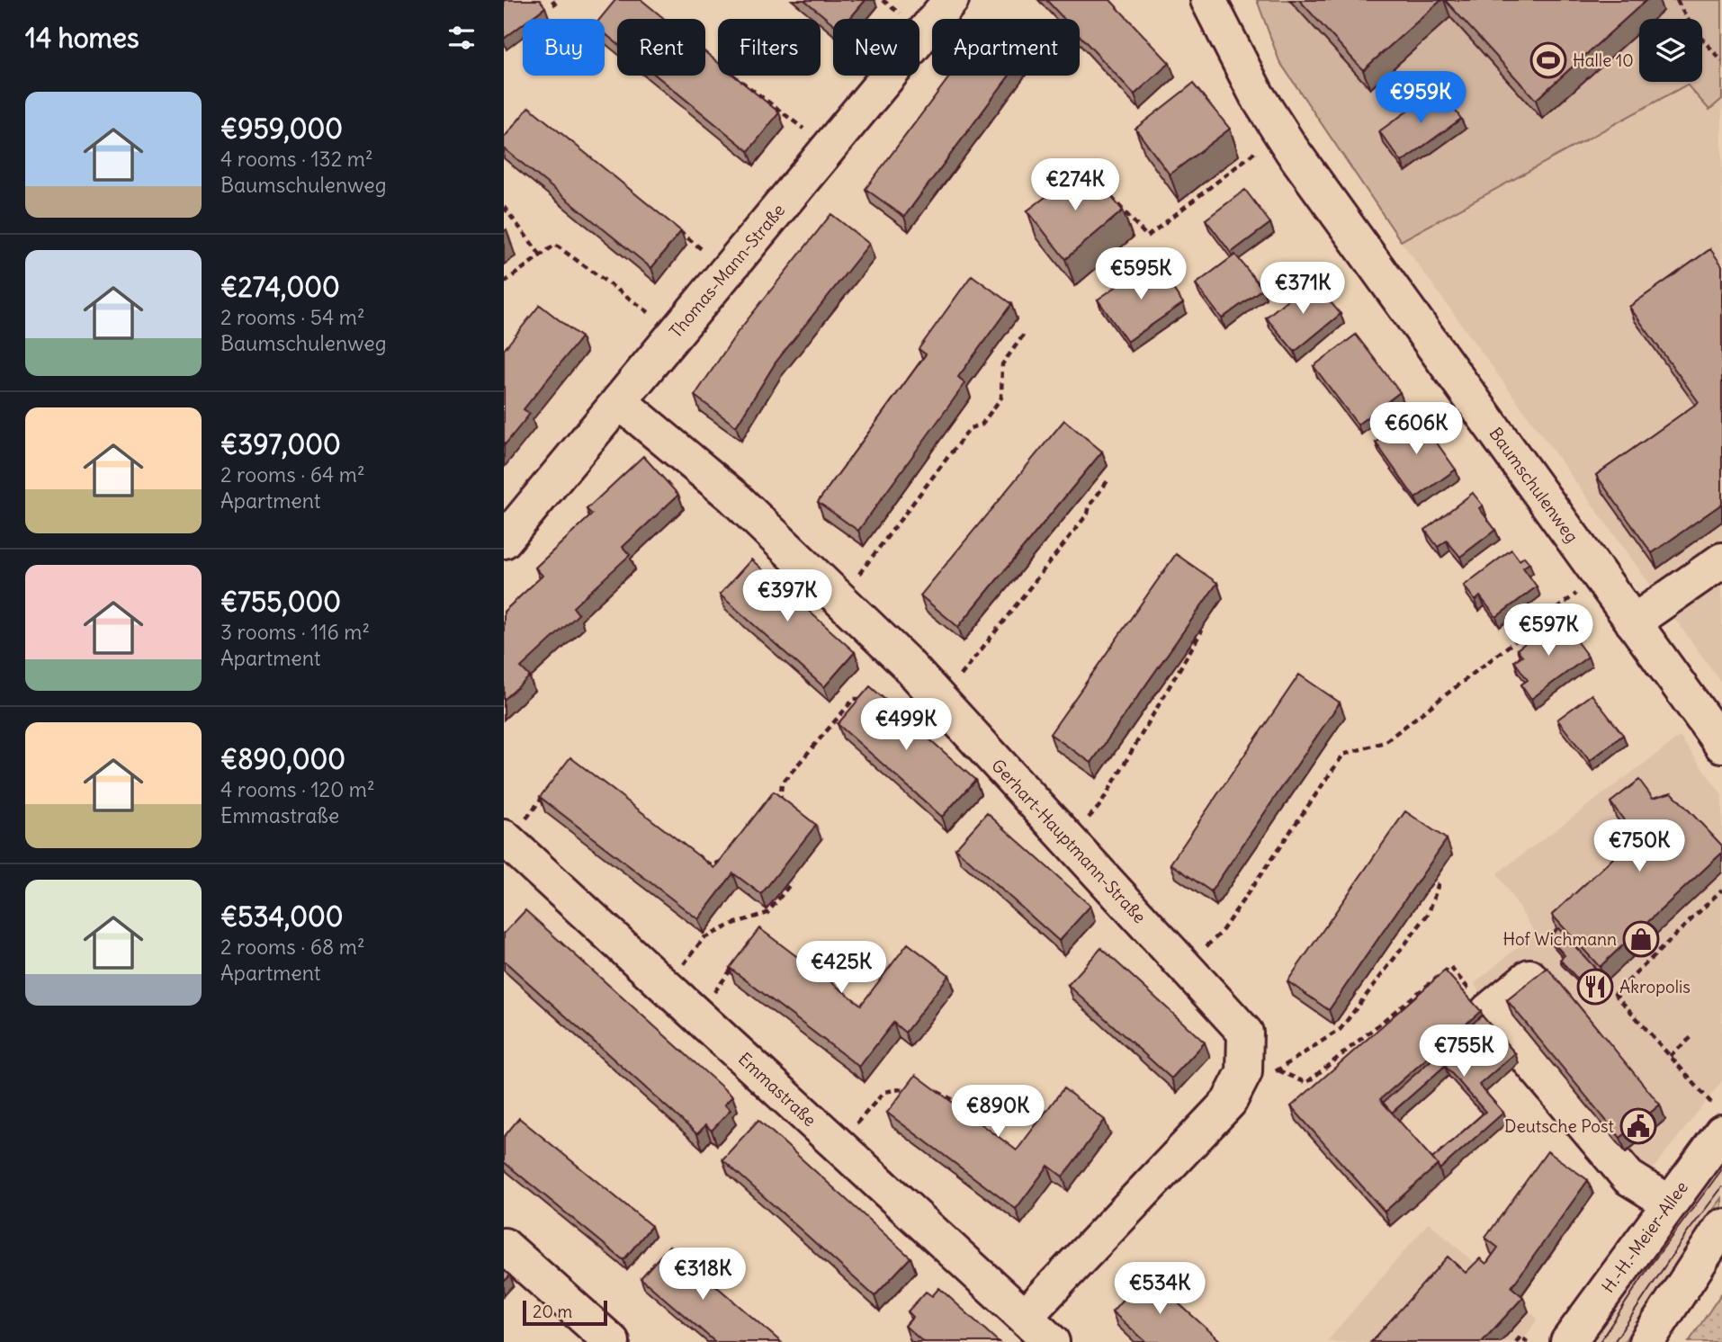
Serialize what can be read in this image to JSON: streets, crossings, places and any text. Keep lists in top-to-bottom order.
{
  "streets": {
    "street": [
      "Thomas-Mann-Straße",
      "Baumschulenweg",
      "Gerhart-Hauptmann-Straße",
      "Emmastraße",
      "H.-H.-Meier-Allee"
    ]
  },
  "crossings": [
    ["Thomas-Mann-Straße", "Gerhart-Hauptmann-Straße"],
    ["Gerhart-Hauptmann-Straße", "Emmastraße"]
  ],
  "places": {
    "sports": ["Halle 10"],
    "shop": ["Hof Wichmann"],
    "restaurant": ["Akropolis"],
    "public building": ["Deutsche Post"]
  },
  "scale_bar": "20 m",
  "page": {
    "heading": "14 homes",
    "chip": [
      "Buy",
      "Rent",
      "Filters",
      "New",
      "Apartment"
    ],
    "price": [
      "€959K",
      "€274K",
      "€595K",
      "€371K",
      "€606K",
      "€397K",
      "€597K",
      "€499K",
      "€750K",
      "€425K",
      "€755K",
      "€890K",
      "€318K",
      "€534K"
    ],
    "list": [
      {
        "name": "€959,000",
        "note": "4 rooms · 132 m² · Baumschulenweg"
      },
      {
        "name": "€274,000",
        "note": "2 rooms · 54 m² · Baumschulenweg"
      },
      {
        "name": "€397,000",
        "note": "2 rooms · 64 m² · Apartment"
      },
      {
        "name": "€755,000",
        "note": "3 rooms · 116 m² · Apartment"
      },
      {
        "name": "€890,000",
        "note": "4 rooms · 120 m² · Emmastraße"
      },
      {
        "name": "€534,000",
        "note": "2 rooms · 68 m² · Apartment"
      }
    ],
    "scale": "20 m"
  }
}
